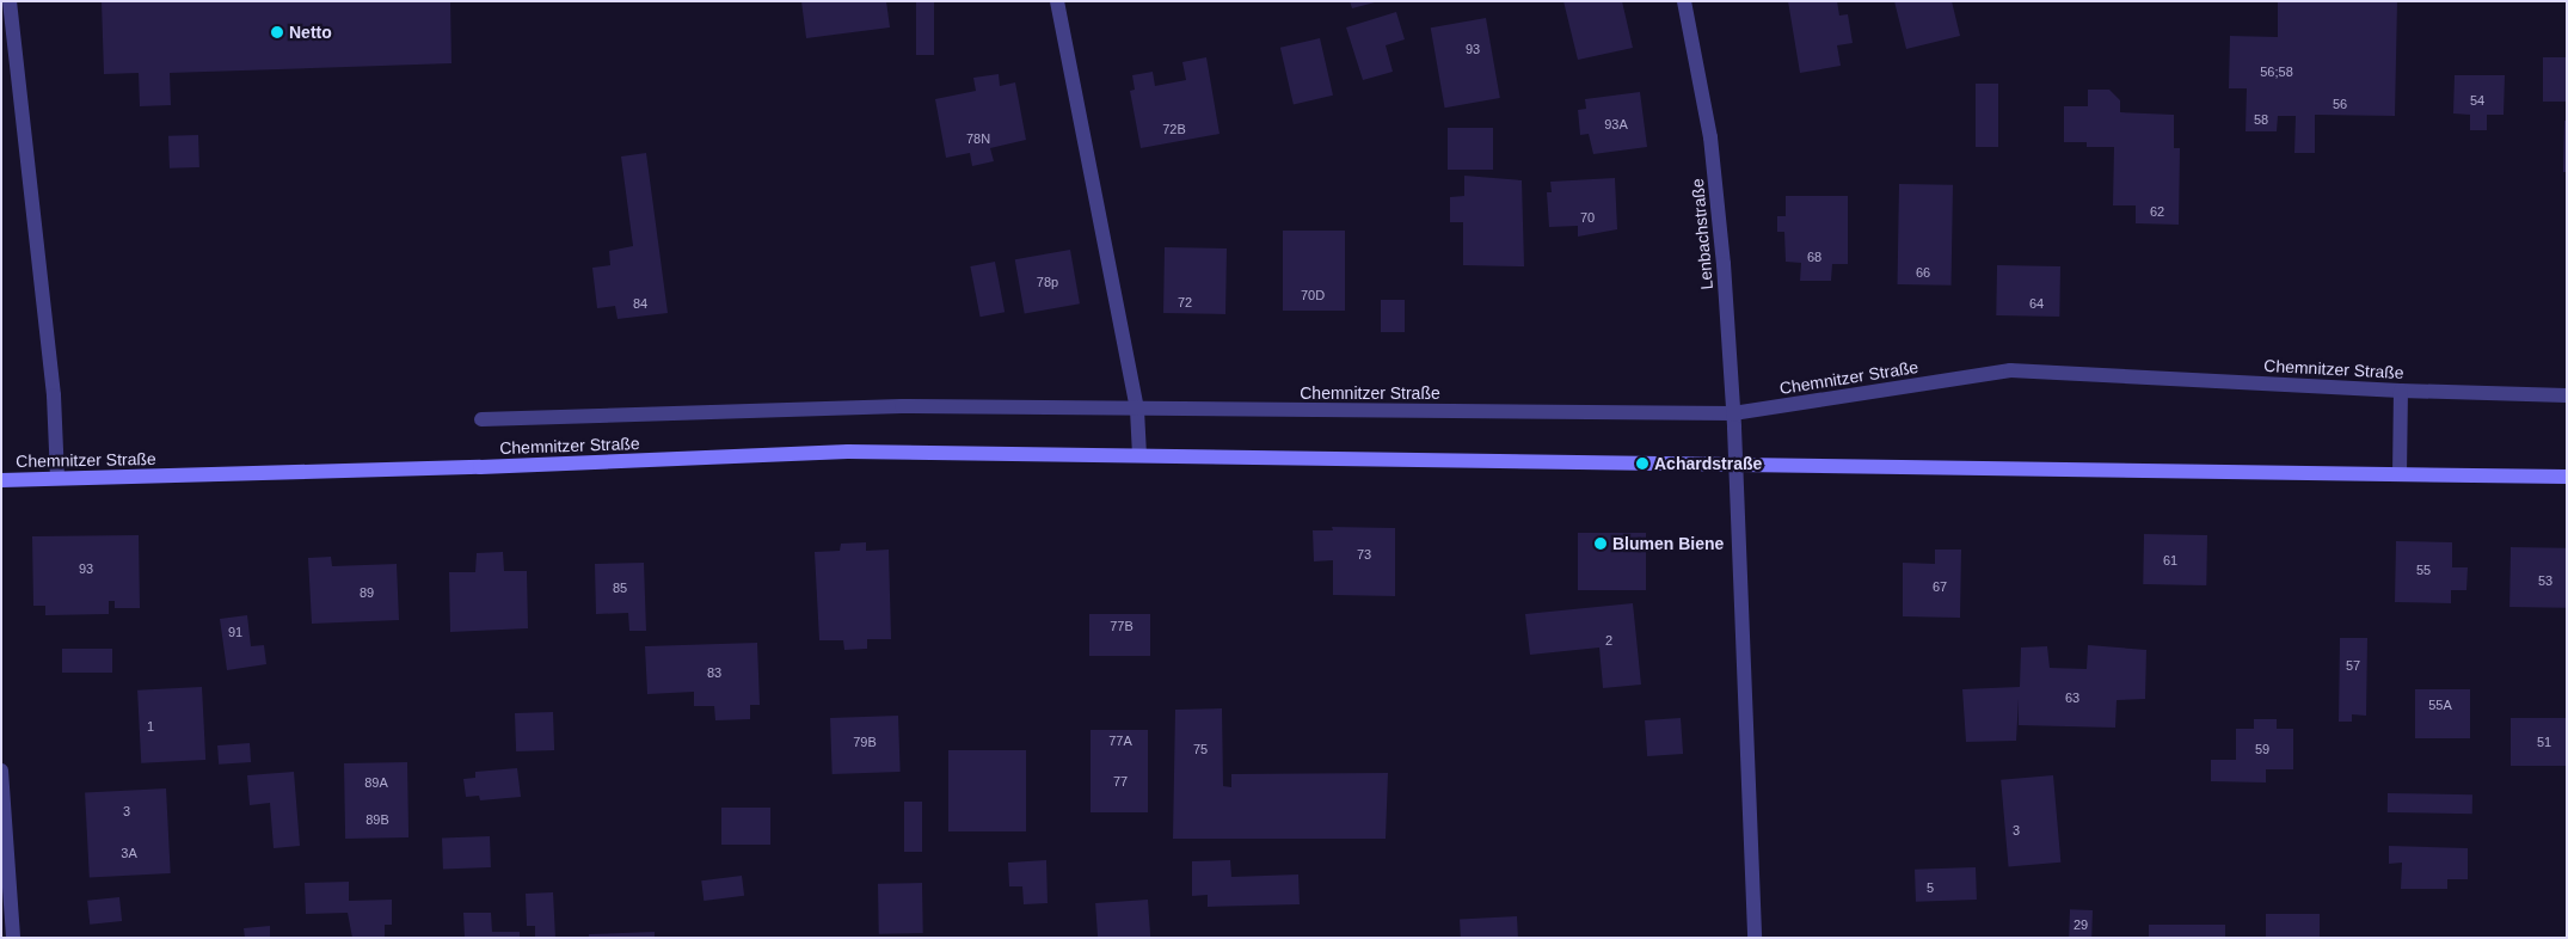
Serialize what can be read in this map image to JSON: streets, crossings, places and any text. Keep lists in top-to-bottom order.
{
  "streets": {
    "main road": ["Chemnitzer Straße"],
    "street": ["Lenbachstraße"]
  },
  "crossings": [
    ["Lenbachstraße", "Chemnitzer Straße"]
  ],
  "places": ["Netto", "Achardstraße", "Blumen Biene"],
  "house_numbers": [
    "93",
    "56;58",
    "54",
    "56",
    "58",
    "93A",
    "72B",
    "78N",
    "62",
    "70",
    "68",
    "66",
    "78p",
    "70D",
    "72",
    "84",
    "64",
    "73",
    "61",
    "93",
    "55",
    "53",
    "67",
    "85",
    "89",
    "77B",
    "91",
    "2",
    "57",
    "83",
    "63",
    "55A",
    "1",
    "77A",
    "79B",
    "51",
    "75",
    "59",
    "77",
    "89A",
    "3",
    "89B",
    "3",
    "3A",
    "5",
    "29"
  ]
}
